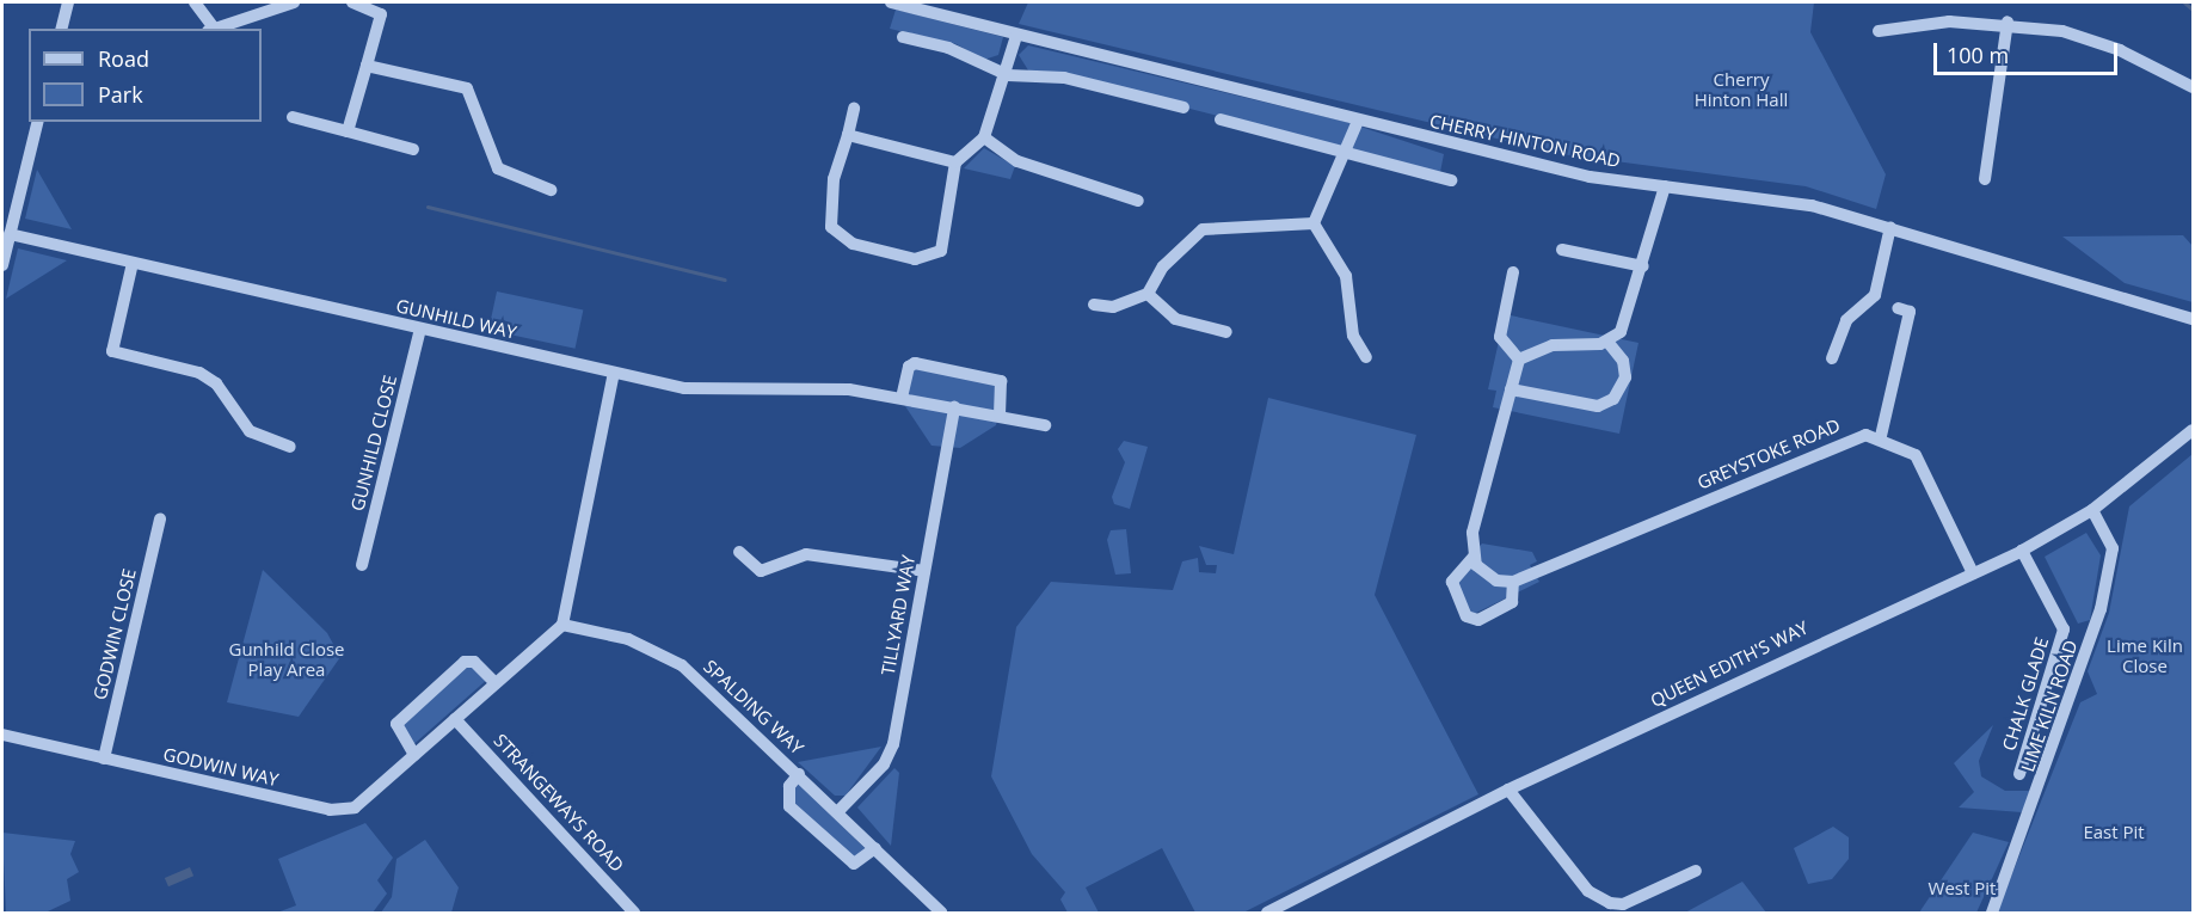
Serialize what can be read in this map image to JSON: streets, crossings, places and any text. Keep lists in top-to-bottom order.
{
  "streets": {
    "street": [
      "CHERRY HINTON ROAD",
      "GUNHILD WAY",
      "GUNHILD CLOSE",
      "GREYSTOKE ROAD",
      "TILLYARD WAY",
      "GODWIN CLOSE",
      "QUEEN EDITH'S WAY",
      "CHALK GLADE",
      "LIME KILN ROAD",
      "SPALDING WAY",
      "GODWIN WAY",
      "STRANGEWAYS ROAD"
    ]
  },
  "crossings": [
    ["GUNHILD WAY", "GUNHILD CLOSE"],
    ["GUNHILD WAY", "TILLYARD WAY"],
    ["TILLYARD WAY", "SPALDING WAY"],
    ["GODWIN CLOSE", "GODWIN WAY"],
    ["QUEEN EDITH'S WAY", "CHALK GLADE"],
    ["QUEEN EDITH'S WAY", "LIME KILN ROAD"],
    ["SPALDING WAY", "GODWIN WAY"],
    ["GODWIN WAY", "STRANGEWAYS ROAD"]
  ],
  "parks": [
    "Cherry Hinton Hall",
    "Lime Kiln Close",
    "Gunhild Close Play Area",
    "East Pit",
    "West Pit"
  ],
  "legend": ["Road", "Park"],
  "scale_bar": "100 m"
}
